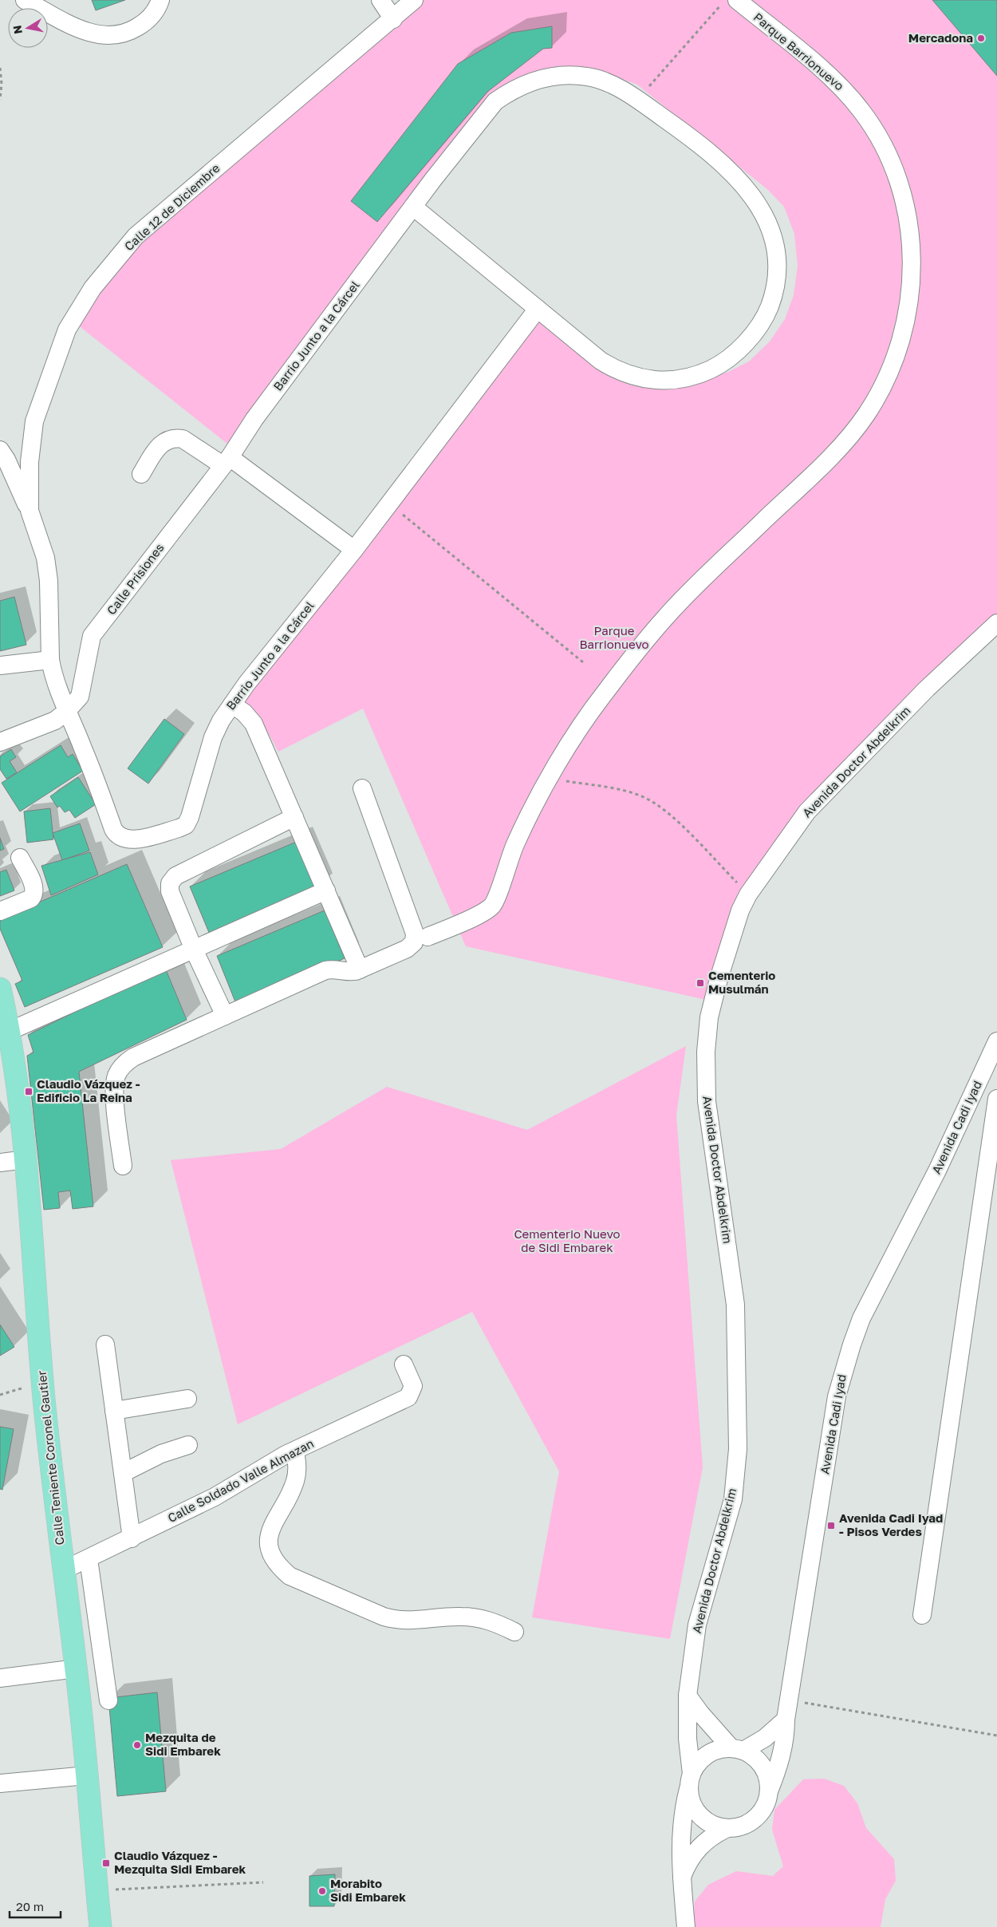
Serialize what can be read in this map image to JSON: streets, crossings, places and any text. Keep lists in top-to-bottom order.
{
  "streets": {
    "main road": ["Calle Teniente Coronel Gautier"],
    "street": [
      "Parque Barrionuevo",
      "Calle 12 de Diciembre",
      "Barrio Junto a la Cárcel",
      "Calle Prisiones",
      "Avenida Doctor Abdelkrim",
      "Avenida Cadi Iyad",
      "Calle Soldado Valle Almazan"
    ]
  },
  "crossings": [
    ["Calle 12 de Diciembre", "Barrio Junto a la Cárcel"],
    ["Calle 12 de Diciembre", "Calle Prisiones"],
    ["Barrio Junto a la Cárcel", "Calle Prisiones"],
    ["Avenida Doctor Abdelkrim", "Avenida Cadi Iyad"],
    ["Calle Teniente Coronel Gautier", "Calle Soldado Valle Almazan"]
  ],
  "parks": ["Parque Barrionuevo", "Cementerio Nuevo de Sidi Embarek"],
  "places": {
    "other": ["Mercadona", "Mezquita de Sidi Embarek", "Morabito Sidi Embarek"],
    "transit": [
      "Cementerio Musulmán",
      "Claudio Vázquez - Edificio La Reina",
      "Avenida Cadi Iyad - Pisos Verdes",
      "Claudio Vázquez - Mezquita Sidi Embarek"
    ]
  },
  "scale_bar": "20 m",
  "north": "left"
}
